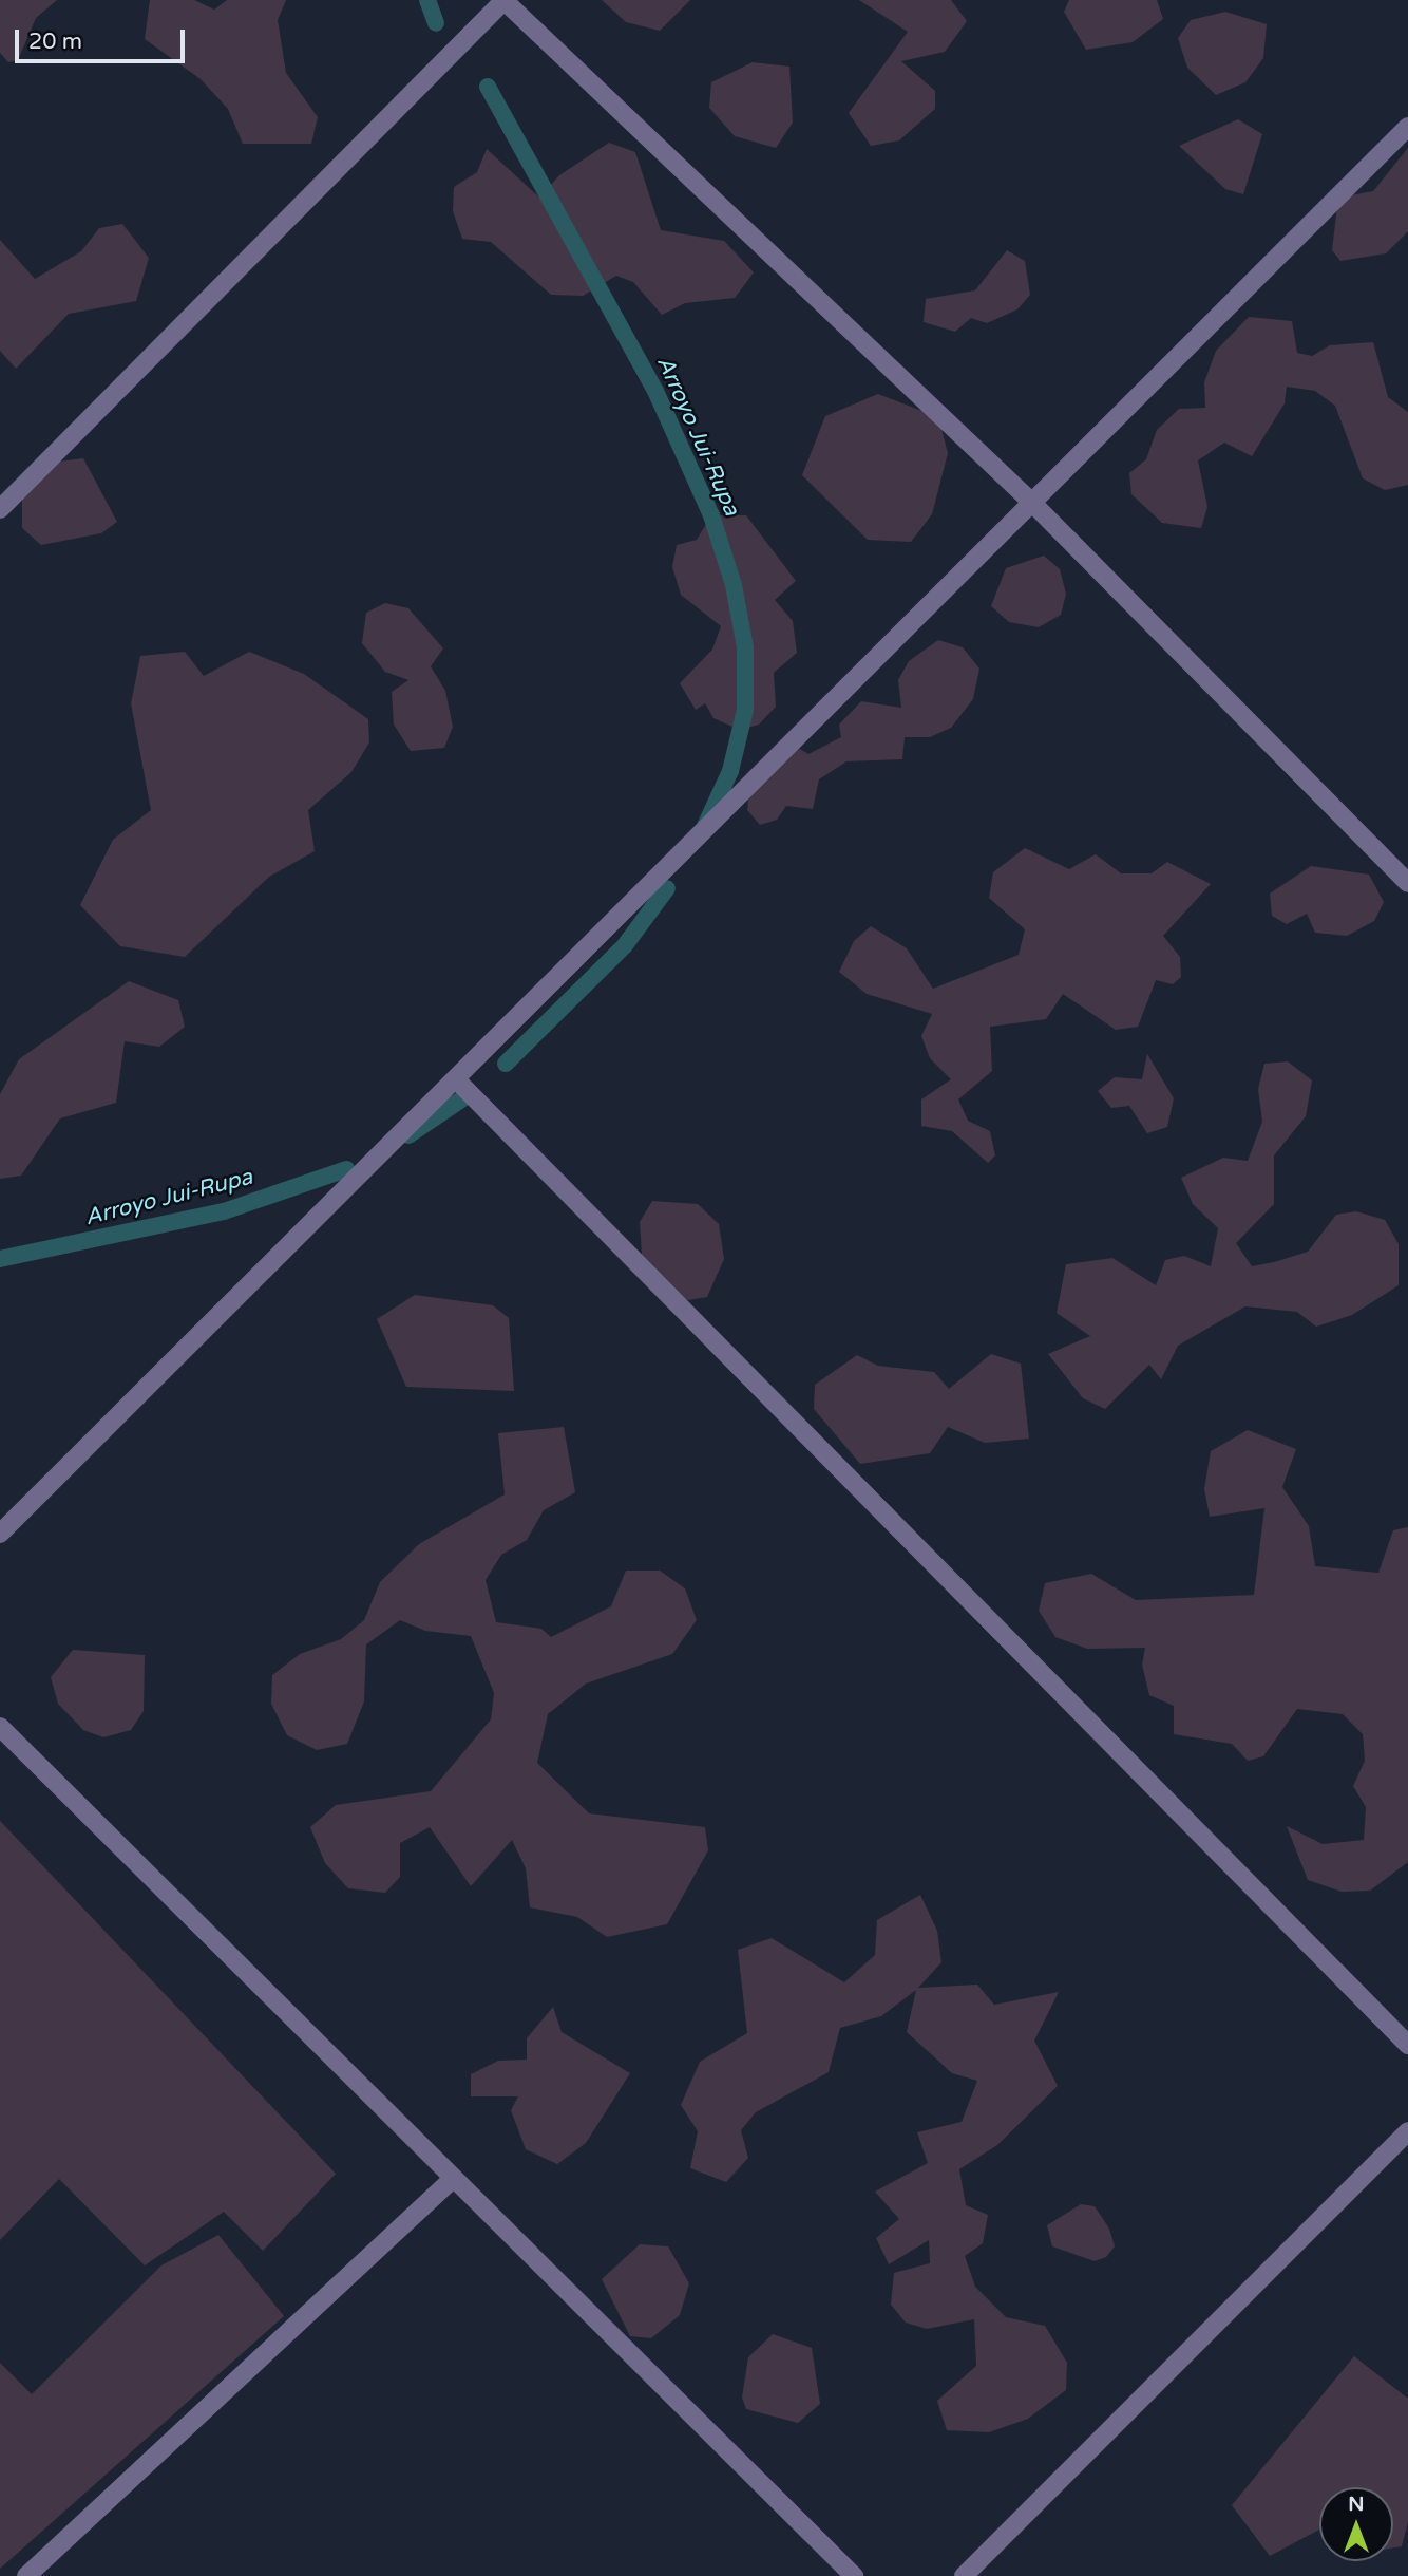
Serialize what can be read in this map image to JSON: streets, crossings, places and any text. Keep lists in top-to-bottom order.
{
  "water": ["Arroyo Jui-Rupa"],
  "scale_bar": "20 m",
  "north": "top"
}
